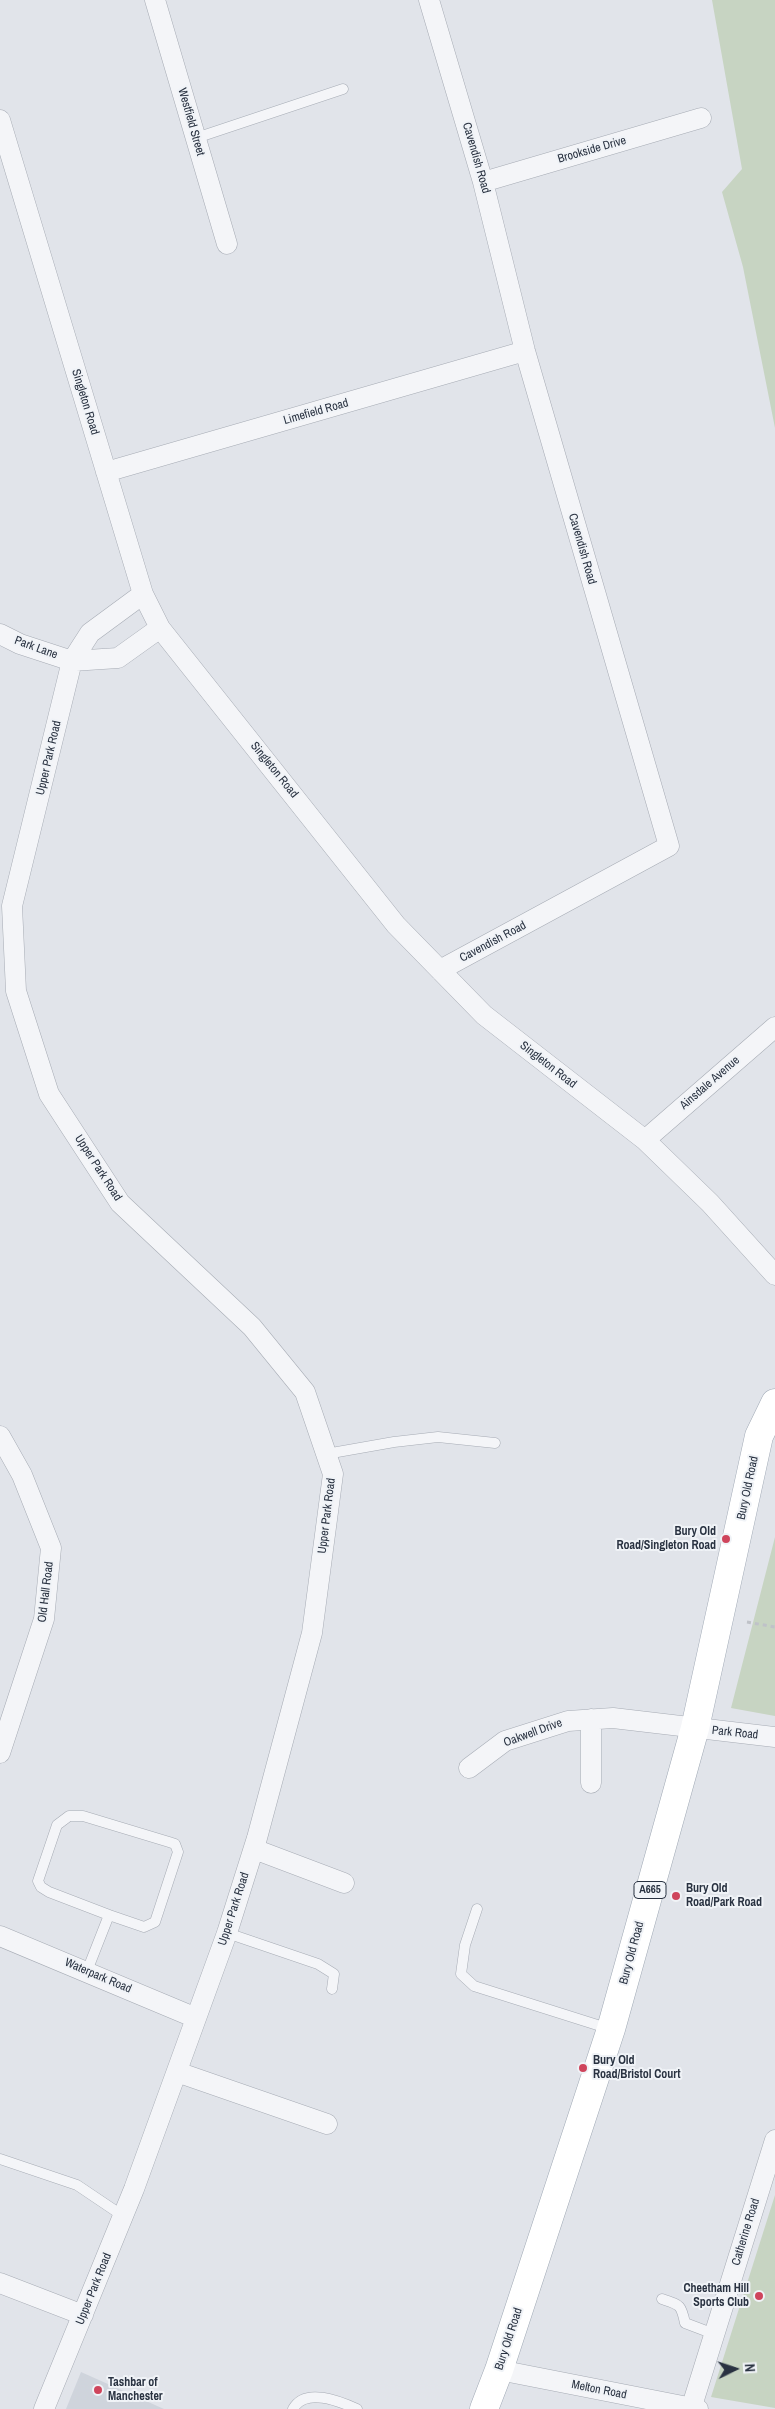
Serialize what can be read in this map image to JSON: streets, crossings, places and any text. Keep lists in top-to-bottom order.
{
  "streets": {
    "main road": ["Bury Old Road", "A665"],
    "street": [
      "Westfield Street",
      "Brookside Drive",
      "Cavendish Road",
      "Singleton Road",
      "Limefield Road",
      "Park Lane",
      "Upper Park Road",
      "Ainsdale Avenue",
      "Old Hall Road",
      "Oakwell Drive",
      "Park Road",
      "Waterpark Road",
      "Catherine Road",
      "Melton Road"
    ]
  },
  "crossings": [
    ["Brookside Drive", "Cavendish Road"],
    ["Cavendish Road", "Singleton Road"],
    ["Cavendish Road", "Limefield Road"],
    ["Singleton Road", "Limefield Road"],
    ["Singleton Road", "Upper Park Road"],
    ["Singleton Road", "Ainsdale Avenue"],
    ["Park Lane", "Upper Park Road"],
    ["Upper Park Road", "Waterpark Road"],
    ["Bury Old Road", "Oakwell Drive"],
    ["Bury Old Road", "Park Road"],
    ["Bury Old Road", "Melton Road"],
    ["Oakwell Drive", "Park Road"],
    ["Catherine Road", "Melton Road"]
  ],
  "places": [
    "Bury Old Road/Singleton Road",
    "Bury Old Road/Park Road",
    "Bury Old Road/Bristol Court",
    "Cheetham Hill Sports Club",
    "Tashbar of Manchester"
  ],
  "north": "right"
}
